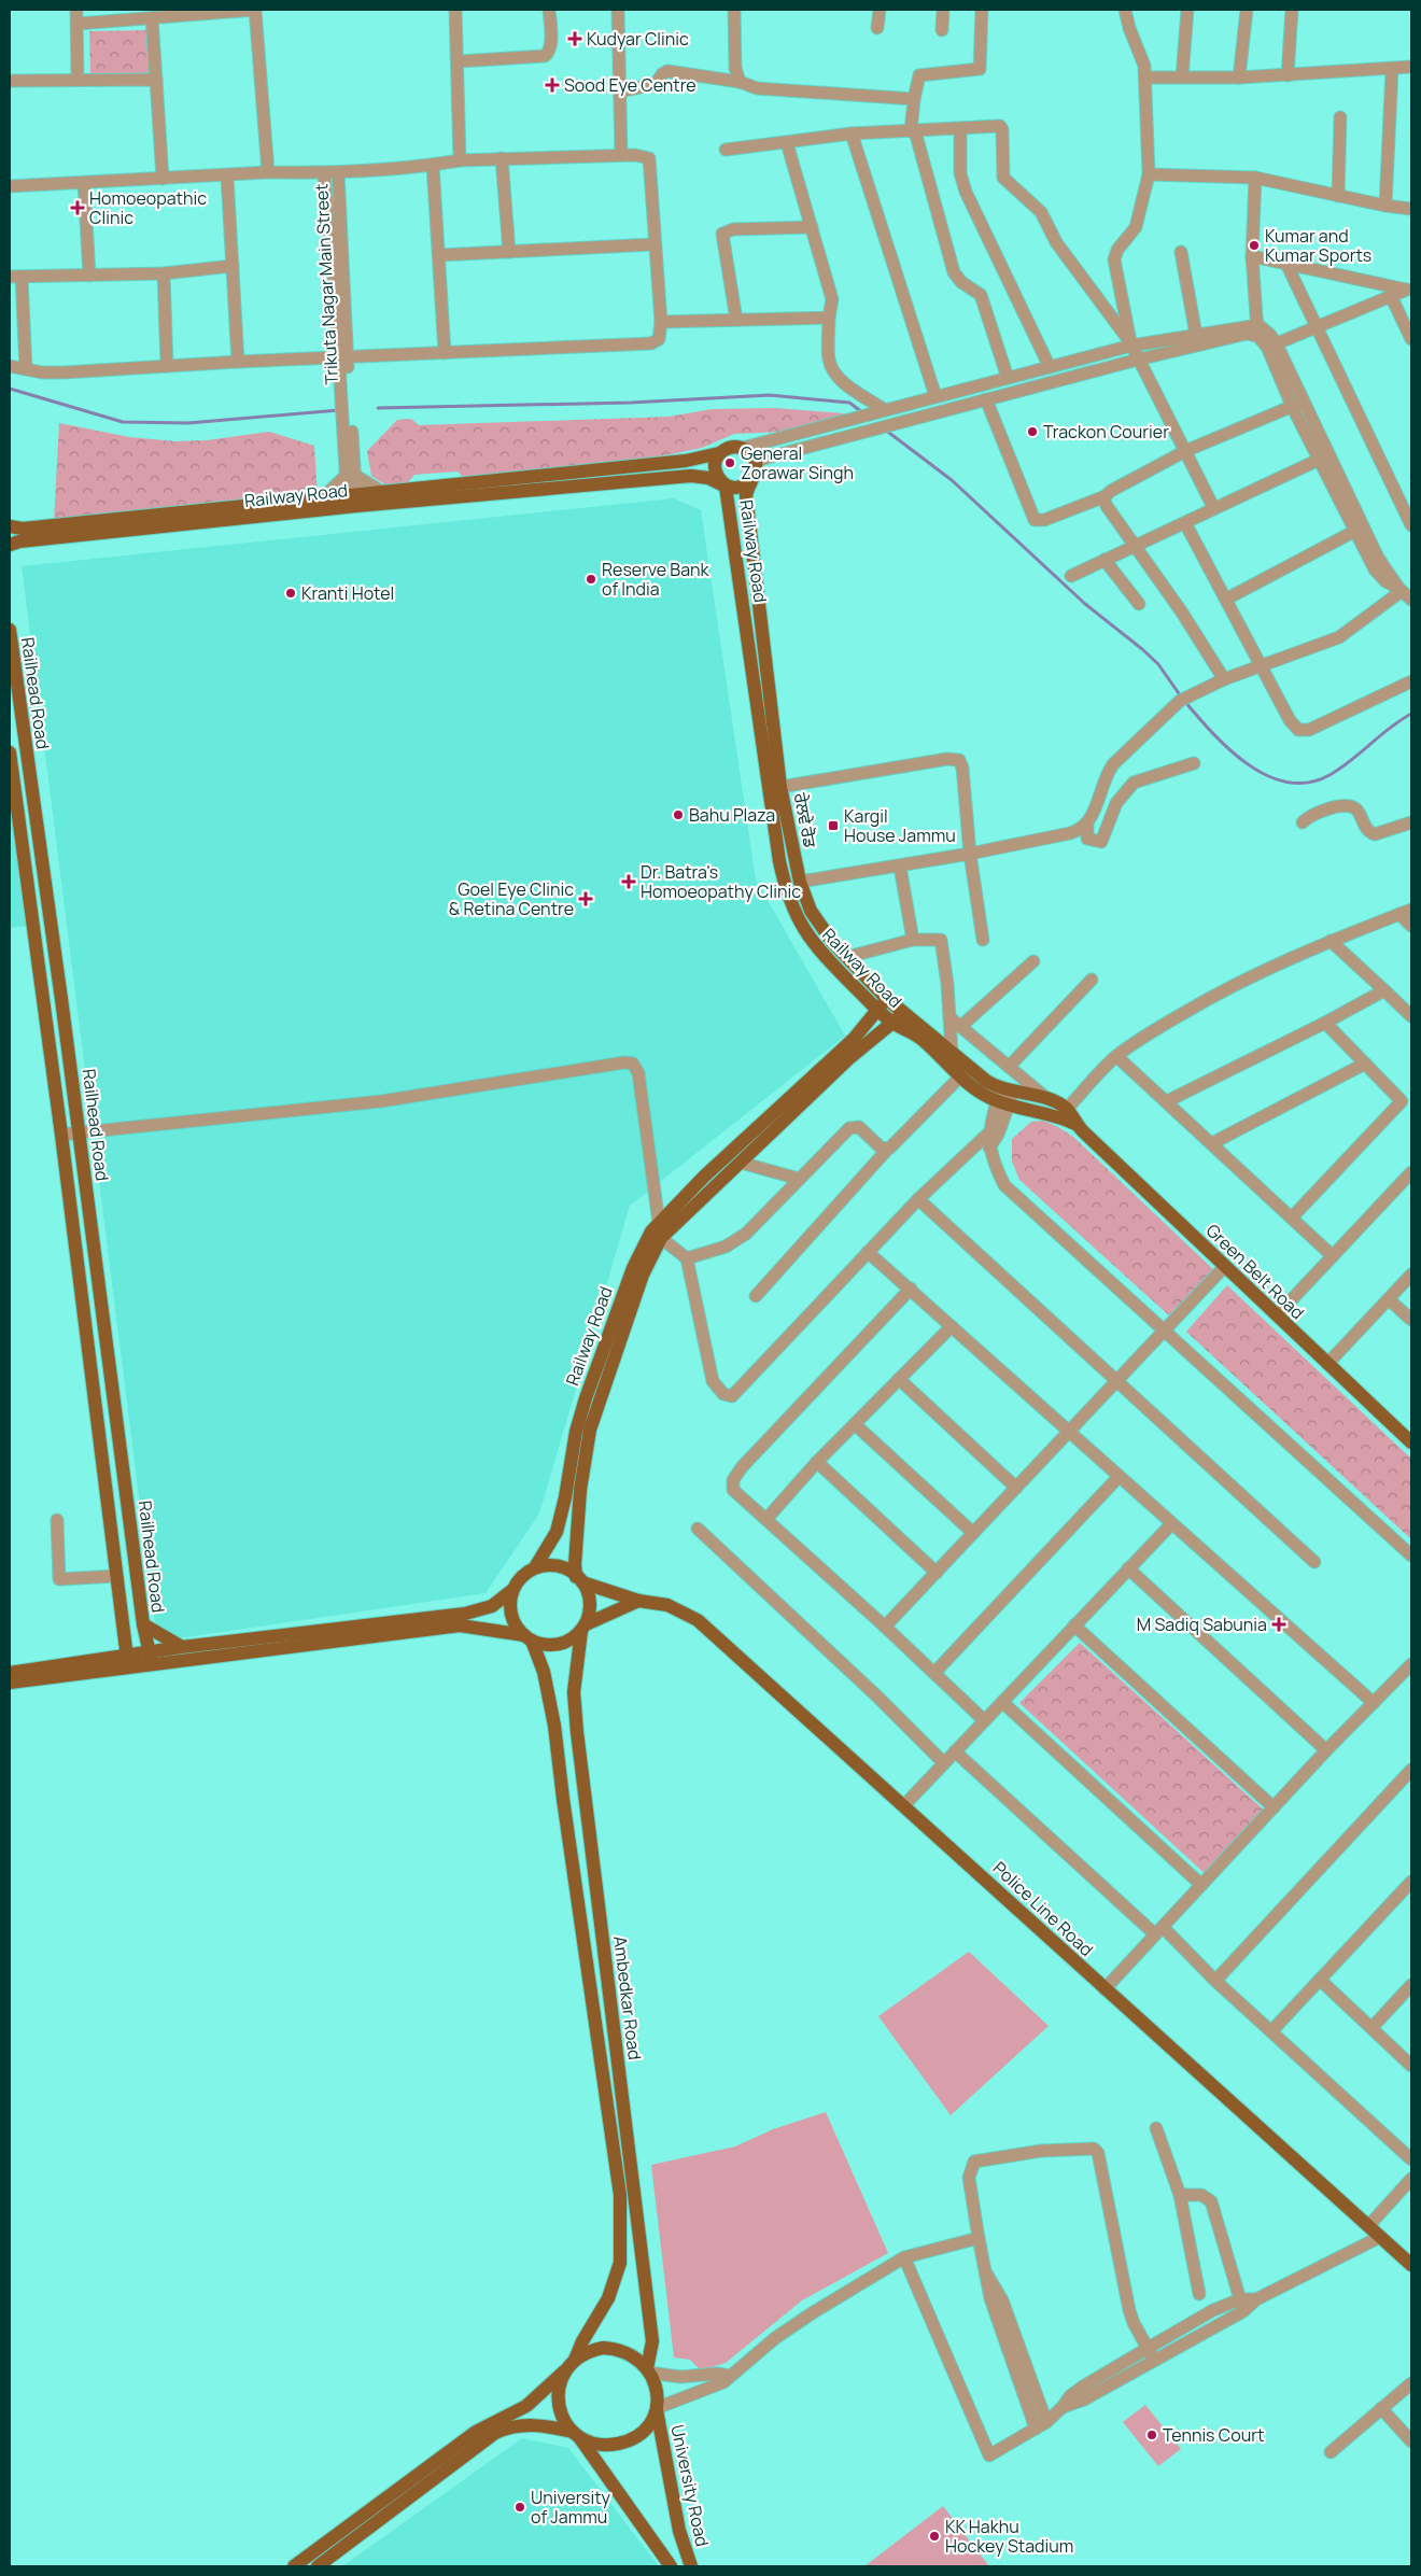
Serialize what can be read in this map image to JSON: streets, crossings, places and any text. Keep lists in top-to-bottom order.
{
  "streets": {
    "main road": [
      "Railway Road",
      "Railhead Road",
      "ਰੇਲਵੇ ਰੋਡ",
      "Green Belt Road",
      "Police Line Road",
      "Ambedkar Road",
      "University Road"
    ],
    "street": ["Trikuta Nagar Main Street"]
  },
  "crossings": [
    ["Trikuta Nagar Main Street", "Railway Road"],
    ["Railway Road", "ਰੇਲਵੇ ਰੋਡ"],
    ["Railway Road", "Green Belt Road"],
    ["Railway Road", "Police Line Road"],
    ["Railway Road", "Ambedkar Road"],
    ["Police Line Road", "Ambedkar Road"],
    ["Ambedkar Road", "University Road"]
  ],
  "places": {
    "health": [
      "Kudyar Clinic",
      "Sood Eye Centre",
      "Homoeopathic Clinic",
      "Dr. Batra's Homoeopathy Clinic",
      "Goel Eye Clinic & Retina Centre",
      "M Sadiq Sabunia"
    ],
    "other": [
      "Kumar and Kumar Sports",
      "Trackon Courier",
      "General Zorawar Singh",
      "Reserve Bank of India",
      "Kranti Hotel",
      "Bahu Plaza",
      "Tennis Court",
      "University of Jammu",
      "KK Hakhu Hockey Stadium"
    ],
    "transit": ["Kargil House Jammu"]
  }
}
